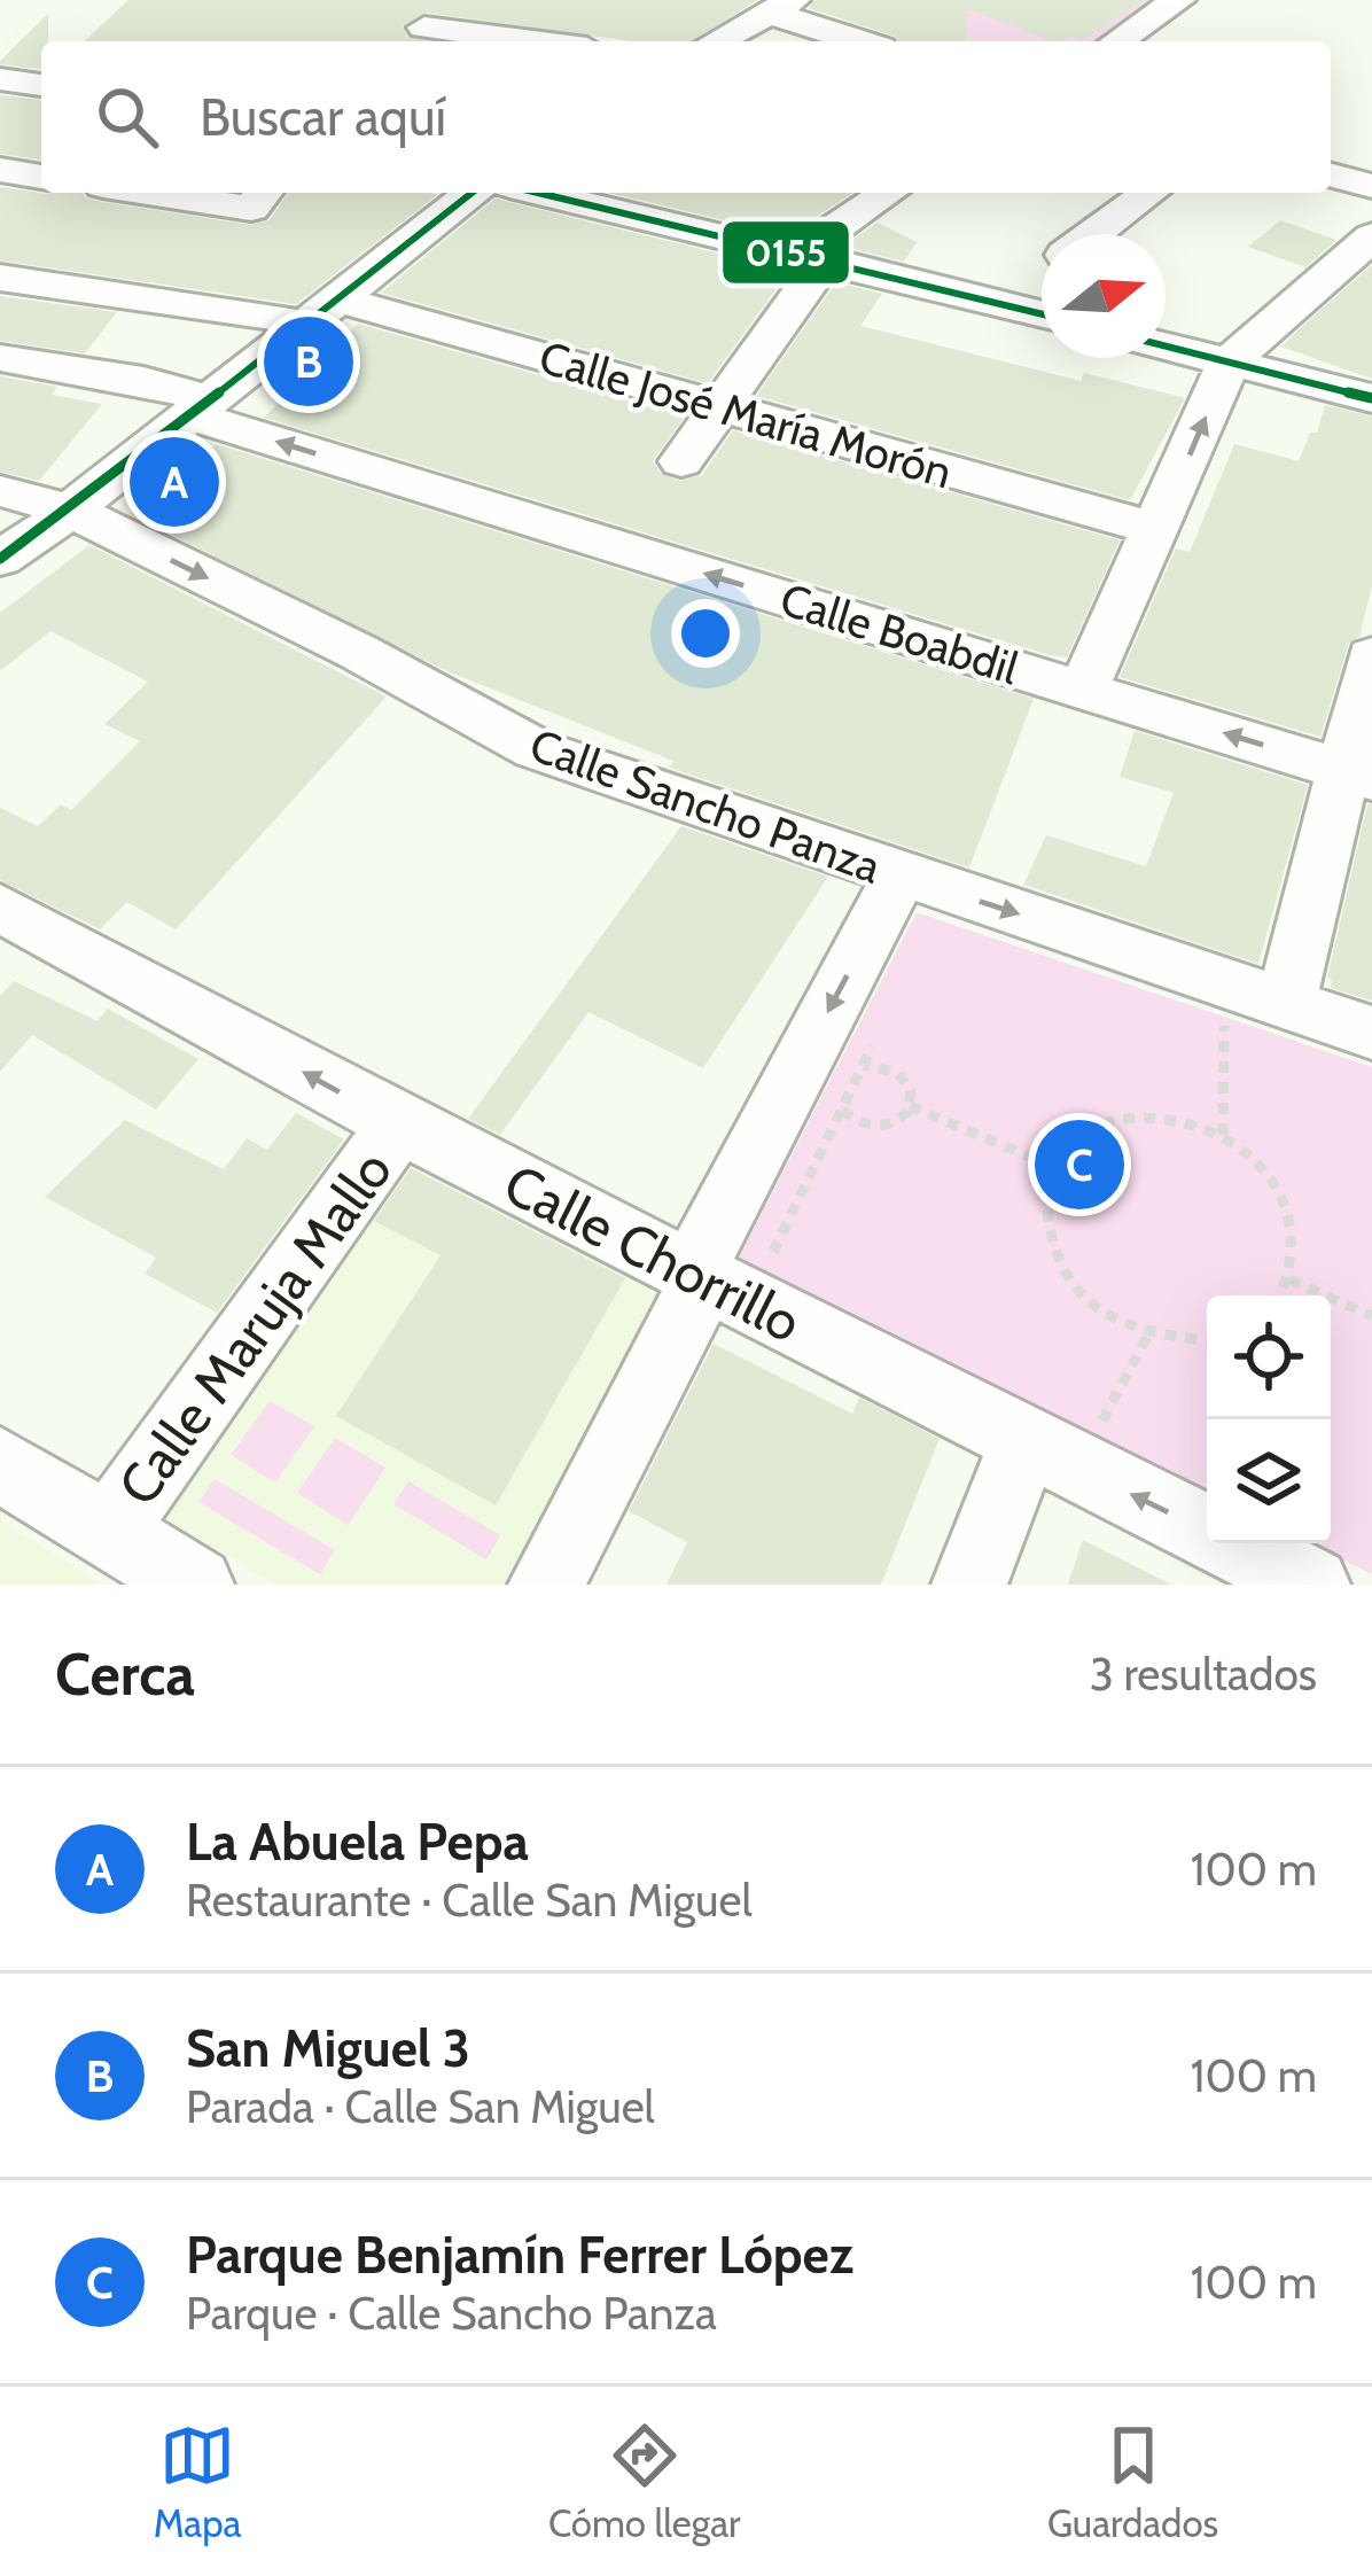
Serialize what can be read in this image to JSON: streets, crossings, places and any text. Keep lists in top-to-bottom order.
{
  "streets": {
    "street": [
      "Calle José María Morón",
      "Calle Boabdil",
      "Calle Sancho Panza",
      "Calle Chorrillo",
      "Calle Maruja Mallo"
    ]
  },
  "crossings": [
    ["Calle Chorrillo", "Calle Maruja Mallo"]
  ],
  "one_way": ["Calle Sancho Panza", "Calle Chorrillo"],
  "lines": ["transit line 0155"],
  "north": "right",
  "page": {
    "search": "Buscar aquí",
    "pins": ["B", "A", "C"],
    "heading": ["Cerca", "3 resultados"],
    "list": [
      {
        "mark": "A",
        "name": "La Abuela Pepa",
        "note": "Restaurante · Calle San Miguel",
        "value": "100 m"
      },
      {
        "mark": "B",
        "name": "San Miguel 3",
        "note": "Parada · Calle San Miguel",
        "value": "100 m"
      },
      {
        "mark": "C",
        "name": "Parque Benjamín Ferrer López",
        "note": "Parque · Calle Sancho Panza",
        "value": "100 m"
      }
    ],
    "nav": ["Mapa", "Cómo llegar", "Guardados"]
  }
}
